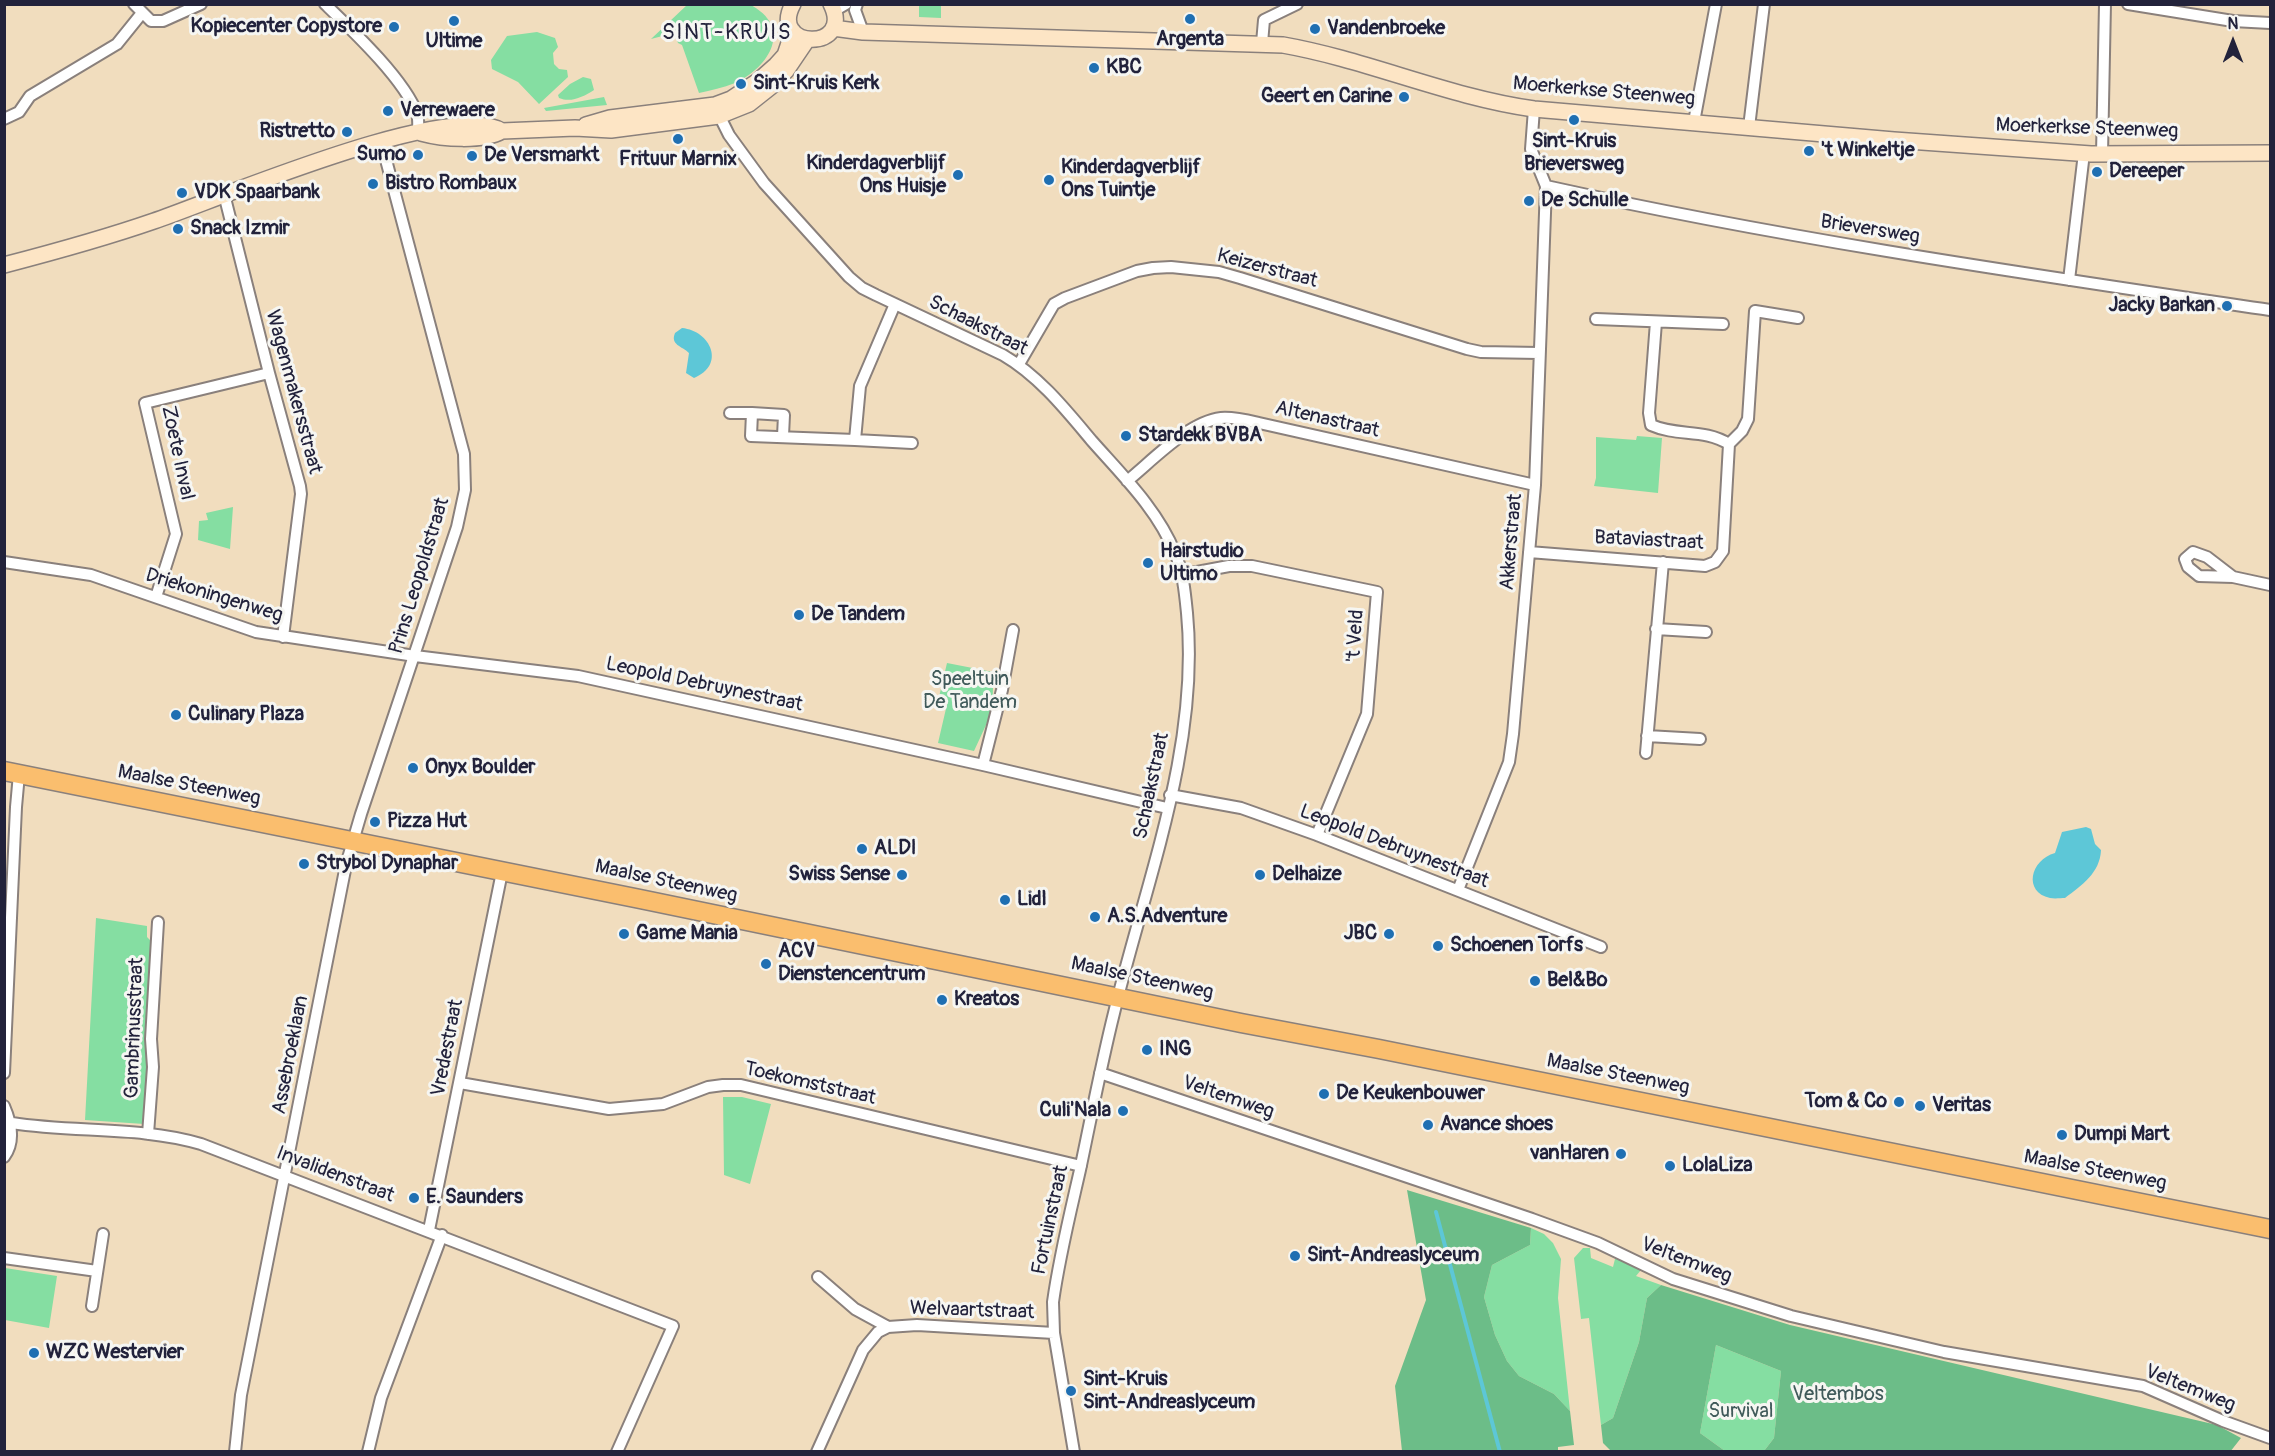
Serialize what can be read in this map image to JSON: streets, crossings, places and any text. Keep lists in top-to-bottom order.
{
  "streets": {
    "main road": ["Maalse Steenweg"],
    "street": [
      "Moerkerkse Steenweg",
      "Brieversweg",
      "Keizerstraat",
      "Schaakstraat",
      "Wagenmakersstraat",
      "Altenastraat",
      "Zoete Inval",
      "Bataviastraat",
      "Akkerstraat",
      "Prins Leopoldstraat",
      "Driekoningenweg",
      "'t Veld",
      "Leopold Debruynestraat",
      "Gambrinusstraat",
      "Vredestraat",
      "Assebroeklaan",
      "Toekomststraat",
      "Veltemweg",
      "Invalidenstraat",
      "Fortuinstraat",
      "Welvaartstraat"
    ]
  },
  "crossings": [
    ["Brieversweg", "Akkerstraat"],
    ["Keizerstraat", "Schaakstraat"],
    ["Keizerstraat", "Akkerstraat"],
    ["Schaakstraat", "Altenastraat"],
    ["Schaakstraat", "'t Veld"],
    ["Schaakstraat", "Leopold Debruynestraat"],
    ["Schaakstraat", "Maalse Steenweg"],
    ["Schaakstraat", "Fortuinstraat"],
    ["Wagenmakersstraat", "Zoete Inval"],
    ["Wagenmakersstraat", "Driekoningenweg"],
    ["Altenastraat", "Akkerstraat"],
    ["Zoete Inval", "Driekoningenweg"],
    ["Bataviastraat", "Akkerstraat"],
    ["Akkerstraat", "Leopold Debruynestraat"],
    ["Prins Leopoldstraat", "Driekoningenweg"],
    ["Prins Leopoldstraat", "Leopold Debruynestraat"],
    ["Prins Leopoldstraat", "Maalse Steenweg"],
    ["Prins Leopoldstraat", "Assebroeklaan"],
    ["Driekoningenweg", "Leopold Debruynestraat"],
    ["'t Veld", "Leopold Debruynestraat"],
    ["Maalse Steenweg", "Vredestraat"],
    ["Maalse Steenweg", "Assebroeklaan"],
    ["Maalse Steenweg", "Fortuinstraat"],
    ["Gambrinusstraat", "Invalidenstraat"],
    ["Vredestraat", "Toekomststraat"],
    ["Vredestraat", "Invalidenstraat"],
    ["Assebroeklaan", "Invalidenstraat"],
    ["Toekomststraat", "Fortuinstraat"],
    ["Veltemweg", "Fortuinstraat"],
    ["Fortuinstraat", "Welvaartstraat"]
  ],
  "districts": ["SINT-KRUIS"],
  "parks": ["Speeltuin De Tandem", "Veltembos", "Survival"],
  "places": [
    "Argenta",
    "Ultime",
    "Kopiecenter Copystore",
    "Vandenbroeke",
    "KBC",
    "Sint-Kruis Kerk",
    "Geert en Carine",
    "Verrewaere",
    "Sint-Kruis Brieversweg",
    "Ristretto",
    "Frituur Marnix",
    "'t Winkeltje",
    "Sumo",
    "De Versmarkt",
    "Dereeper",
    "Kinderdagverblijf Ons Huisje",
    "Kinderdagverblijf Ons Tuintje",
    "Bistro Rombaux",
    "VDK Spaarbank",
    "De Schulle",
    "Snack Izmir",
    "Jacky Barkan",
    "Stardekk BVBA",
    "Hairstudio Ultimo",
    "De Tandem",
    "Culinary Plaza",
    "Onyx Boulder",
    "Pizza Hut",
    "ALDI",
    "Strybol Dynaphar",
    "Swiss Sense",
    "Delhaize",
    "Lidl",
    "A.S.Adventure",
    "Game Mania",
    "JBC",
    "Schoenen Torfs",
    "ACV Dienstencentrum",
    "Bel&Bo",
    "Kreatos",
    "ING",
    "De Keukenbouwer",
    "Tom & Co",
    "Veritas",
    "Culi'Nala",
    "Avance shoes",
    "Dumpi Mart",
    "vanHaren",
    "LolaLiza",
    "E. Saunders",
    "Sint-Andreaslyceum",
    "WZC Westervier",
    "Sint-Kruis Sint-Andreaslyceum"
  ],
  "north": "top"
}
